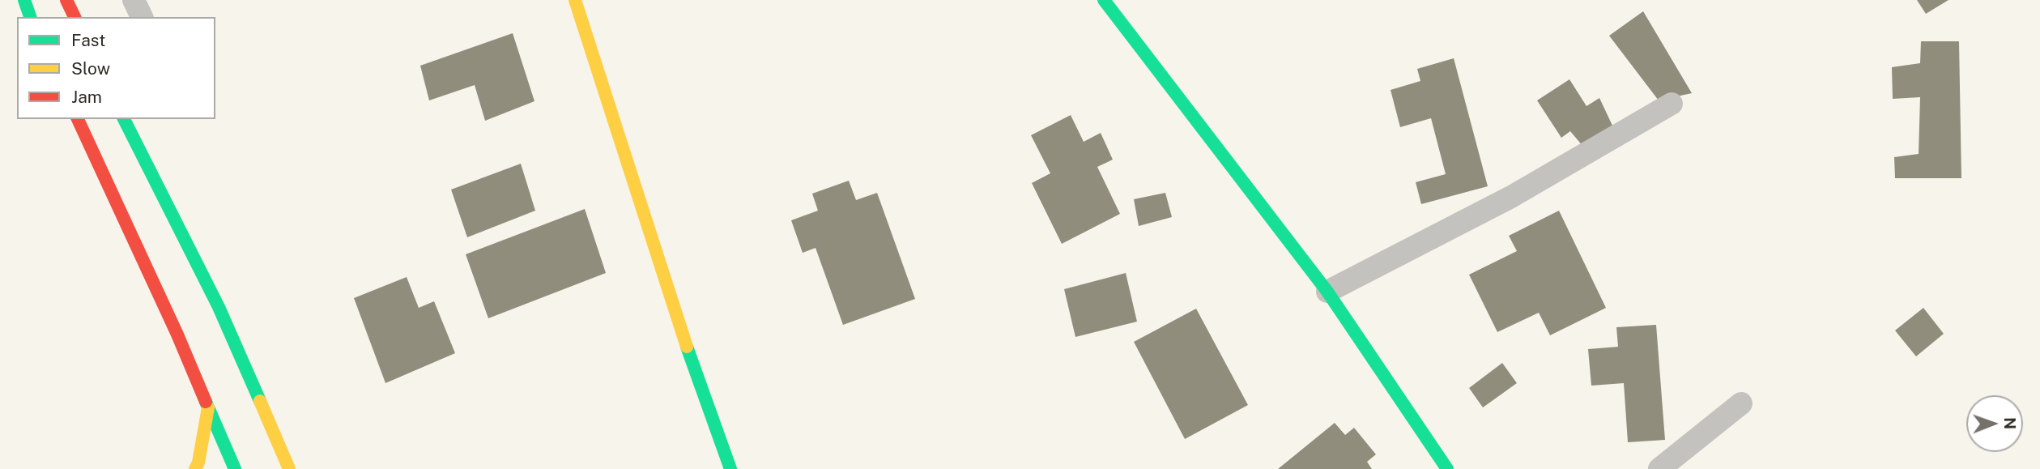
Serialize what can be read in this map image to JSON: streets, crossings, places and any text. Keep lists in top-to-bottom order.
{
  "legend": ["Fast", "Slow", "Jam"],
  "north": "right"
}
